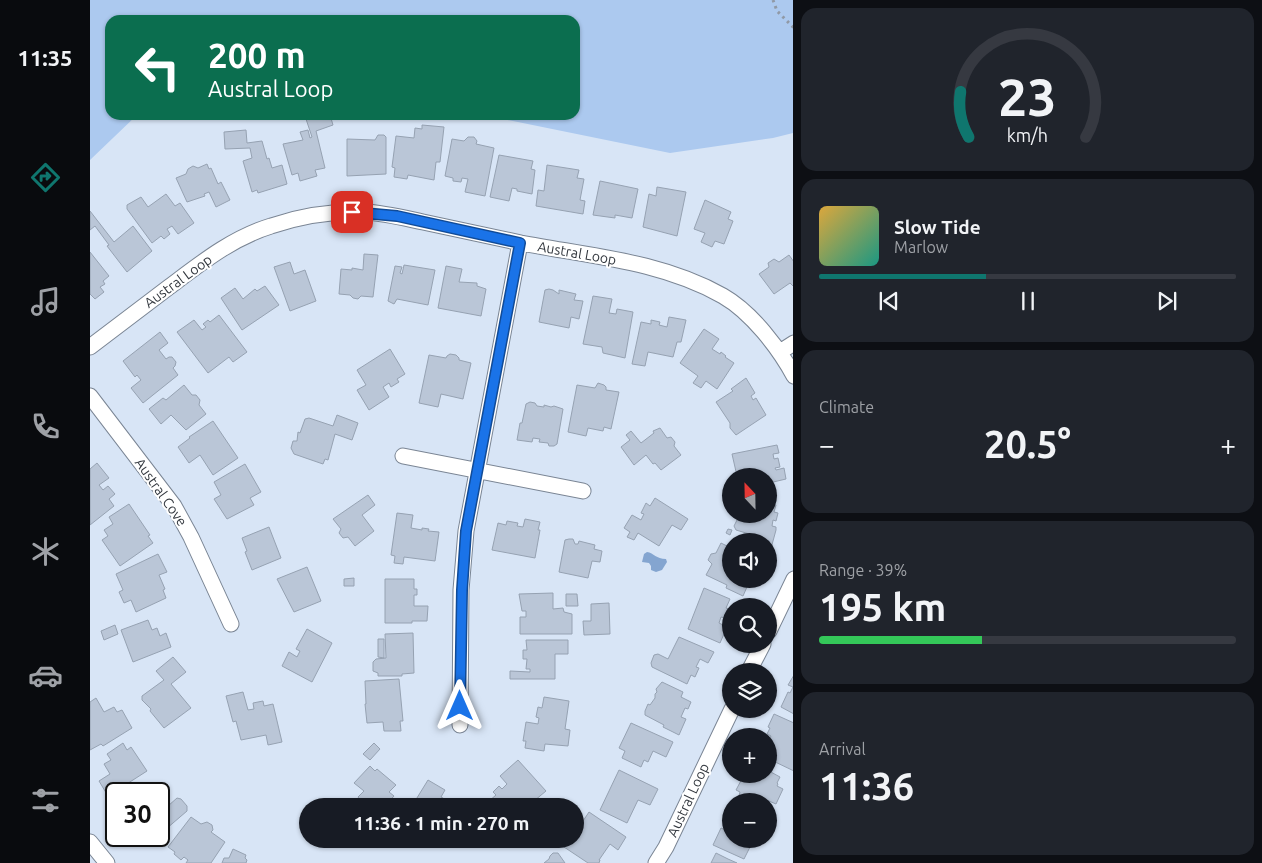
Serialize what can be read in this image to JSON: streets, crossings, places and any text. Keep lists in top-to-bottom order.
{
  "streets": {
    "street": ["Austral Loop", "Austral Cove"]
  },
  "north": "top",
  "page": {
    "tabs": "11:35",
    "turn": ["200 m", "Austral Loop"],
    "song": ["Slow Tide", "Marlow"],
    "tile": [
      "Climate",
      ["Range · 39%", "195 km"],
      ["Arrival", "11:36"]
    ],
    "heat": ["−", "20.5°", "+"],
    "map_buttons": ["+", "−"],
    "limit": "30",
    "trip": "11:36 · 1 min · 270 m",
    "gauge": ["23", "km/h"]
  }
}
